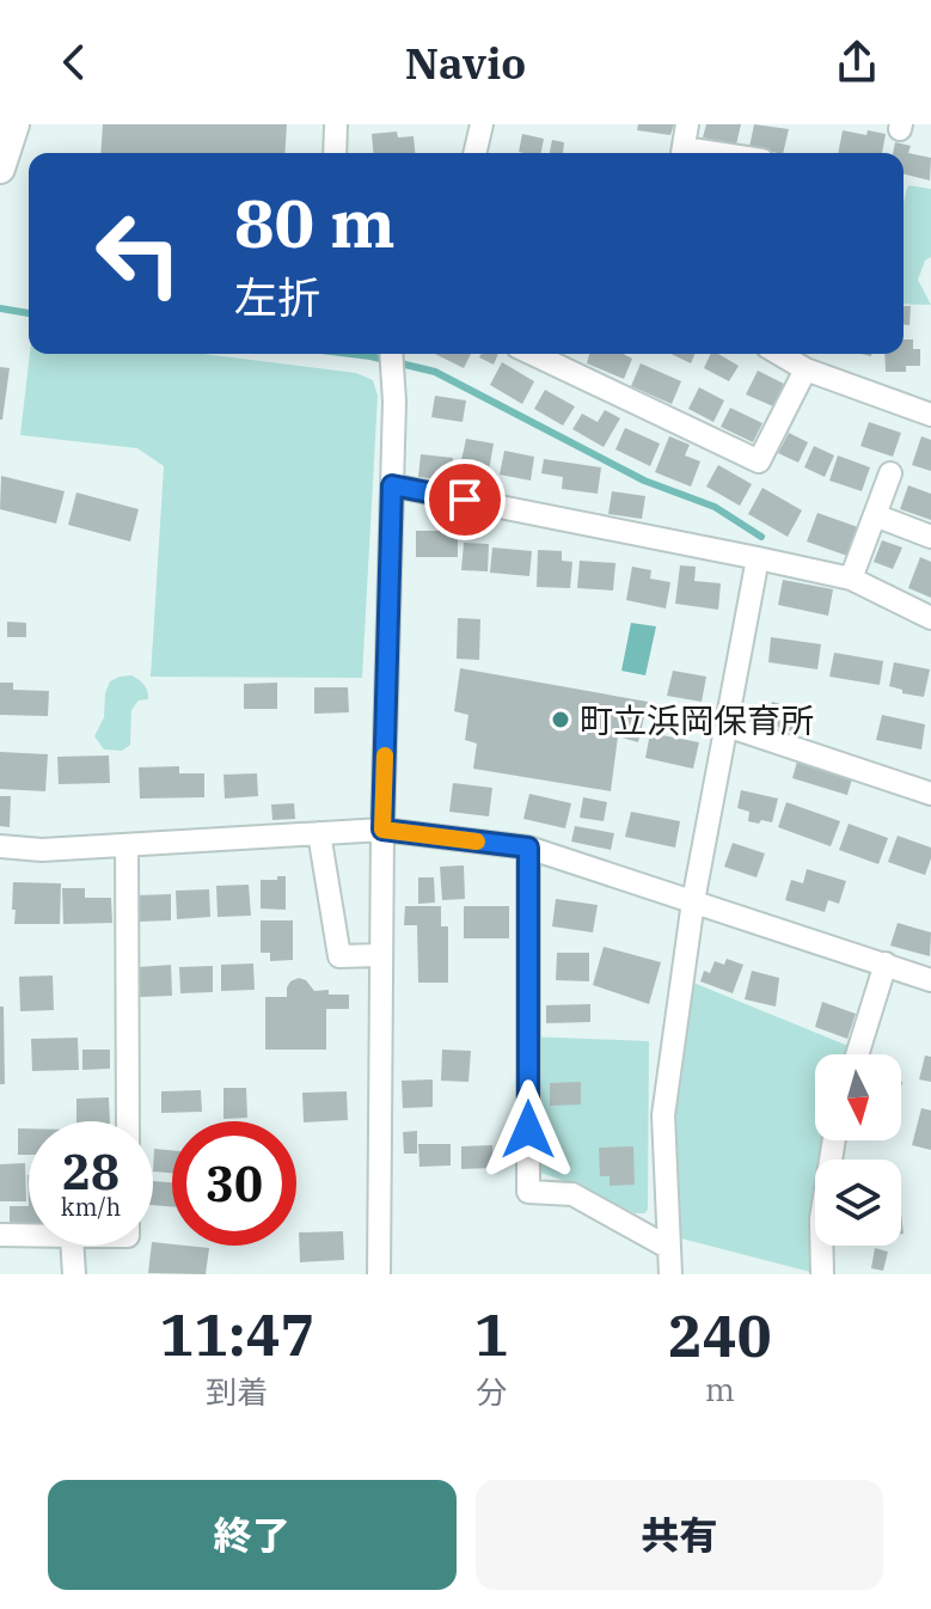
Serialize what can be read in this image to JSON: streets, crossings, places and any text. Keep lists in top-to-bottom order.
{
  "places": ["町立浜岡保育所"],
  "north": "bottom",
  "page": {
    "header": "Navio",
    "turn": ["80 m", "左折"],
    "speed": "28 km/h",
    "limit": "30",
    "eta": [
      "11:47",
      "到着",
      "1",
      "分",
      "240",
      "m"
    ],
    "buttons": ["終了", "共有"]
  }
}
